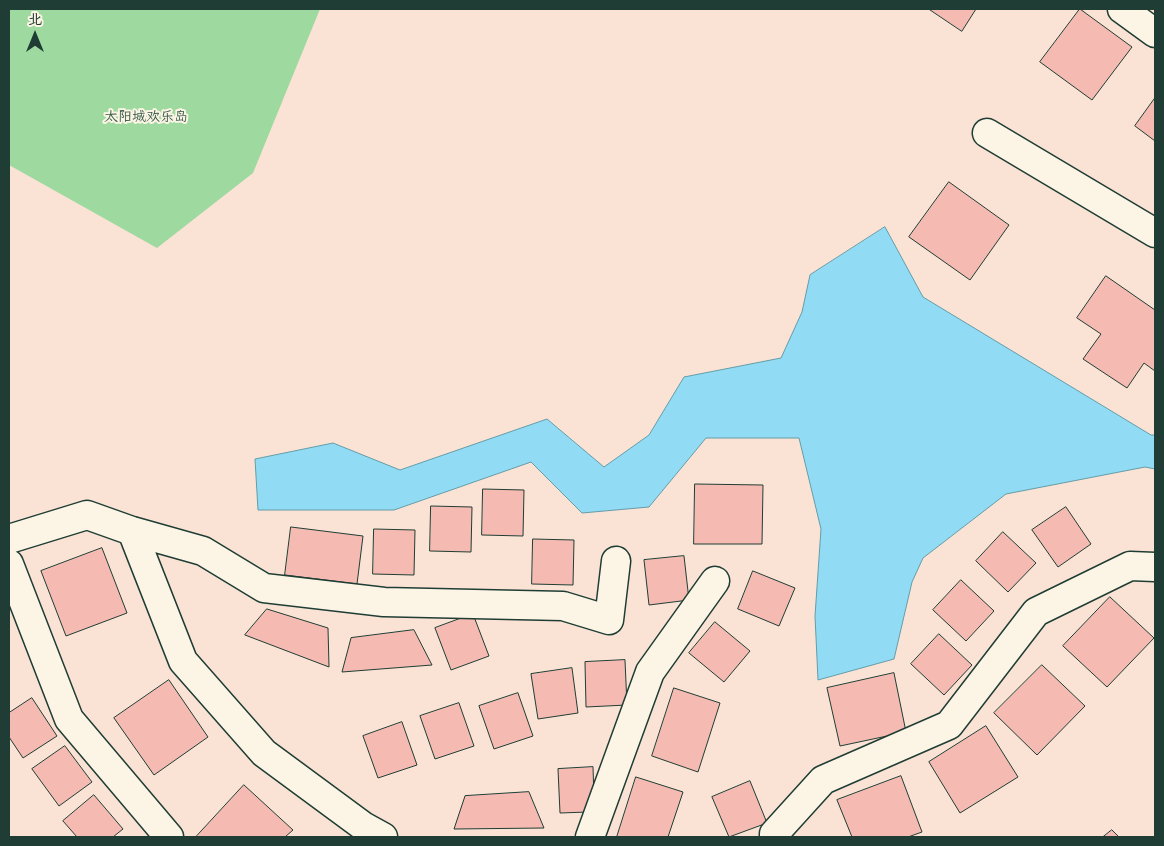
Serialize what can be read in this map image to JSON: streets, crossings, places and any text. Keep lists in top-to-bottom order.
{
  "parks": ["太阳城欢乐岛"],
  "north": "top"
}
